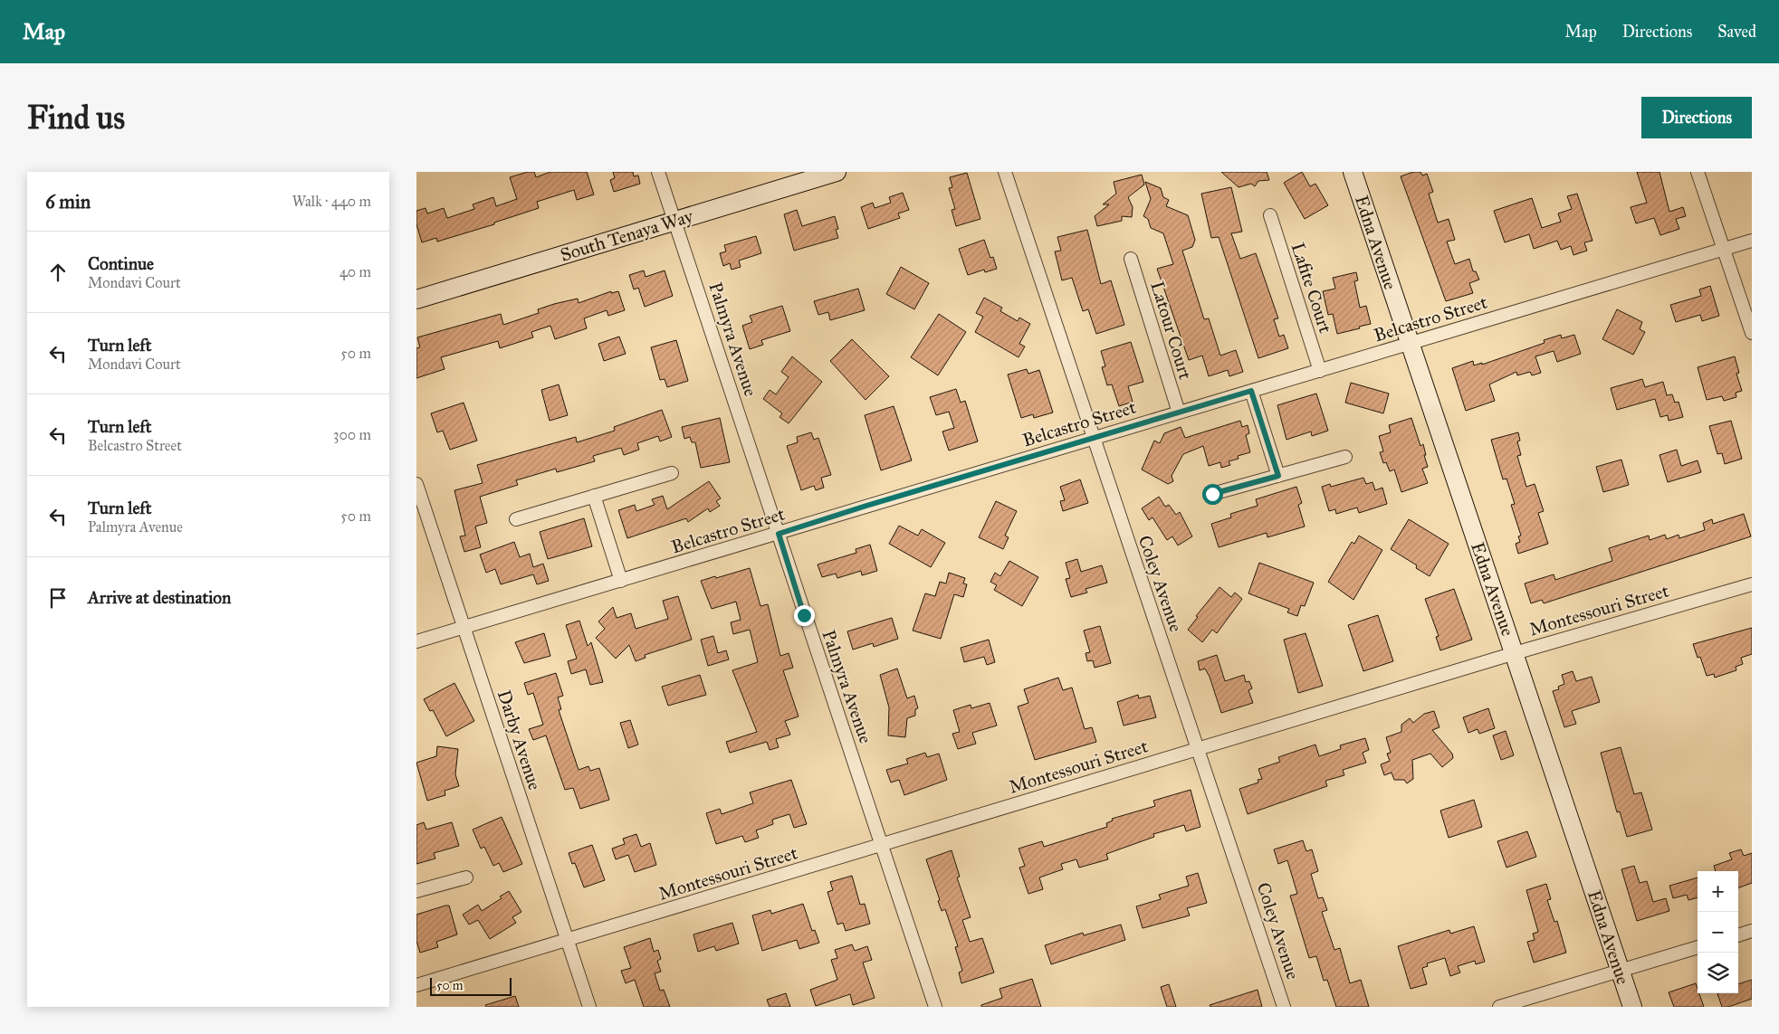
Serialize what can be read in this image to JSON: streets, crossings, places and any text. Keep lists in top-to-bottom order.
{
  "streets": {
    "street": [
      "South Tenaya Way",
      "Edna Avenue",
      "Lafite Court",
      "Belcastro Street",
      "Latour Court",
      "Palmyra Avenue",
      "Coley Avenue",
      "Montessouri Street",
      "Darby Avenue"
    ]
  },
  "crossings": [
    ["South Tenaya Way", "Palmyra Avenue"],
    ["Edna Avenue", "Belcastro Street"],
    ["Edna Avenue", "Montessouri Street"],
    ["Lafite Court", "Belcastro Street"],
    ["Belcastro Street", "Latour Court"],
    ["Belcastro Street", "Palmyra Avenue"],
    ["Belcastro Street", "Coley Avenue"],
    ["Belcastro Street", "Darby Avenue"],
    ["Palmyra Avenue", "Montessouri Street"],
    ["Coley Avenue", "Montessouri Street"],
    ["Montessouri Street", "Darby Avenue"]
  ],
  "scale_bar": "50 m",
  "page": {
    "header": "Map",
    "nav": ["Map", "Directions", "Saved"],
    "buttons": "Directions",
    "title": "Find us",
    "heading": ["6 min", "Walk · 440 m"],
    "list": [
      ["Continue", "Mondavi Court", "40 m"],
      ["Turn left", "Mondavi Court", "50 m"],
      ["Turn left", "Belcastro Street", "300 m"],
      ["Turn left", "Palmyra Avenue", "50 m"],
      "Arrive at destination"
    ],
    "map_buttons": ["+", "−"],
    "scale": "50 m"
  }
}
